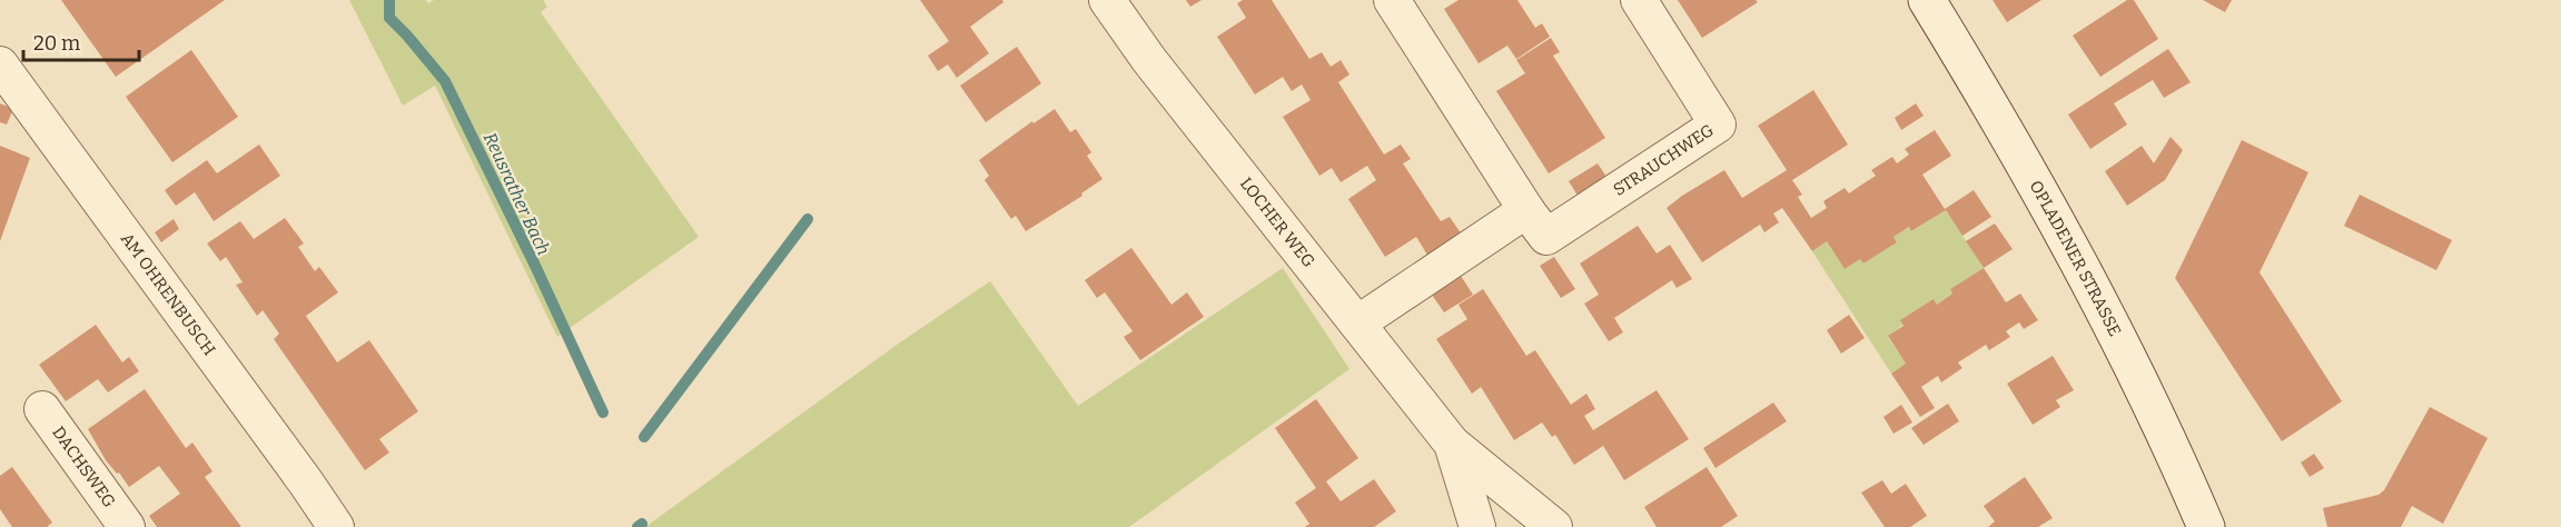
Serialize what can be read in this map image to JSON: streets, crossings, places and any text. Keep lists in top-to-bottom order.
{
  "streets": {
    "main road": ["OPLADENER STRASSE"],
    "street": [
      "STRAUCHWEG",
      "LOCHER WEG",
      "AM OHRENBUSCH",
      "DACHSWEG"
    ]
  },
  "water": ["Reusrather Bach"],
  "scale_bar": "20 m"
}
